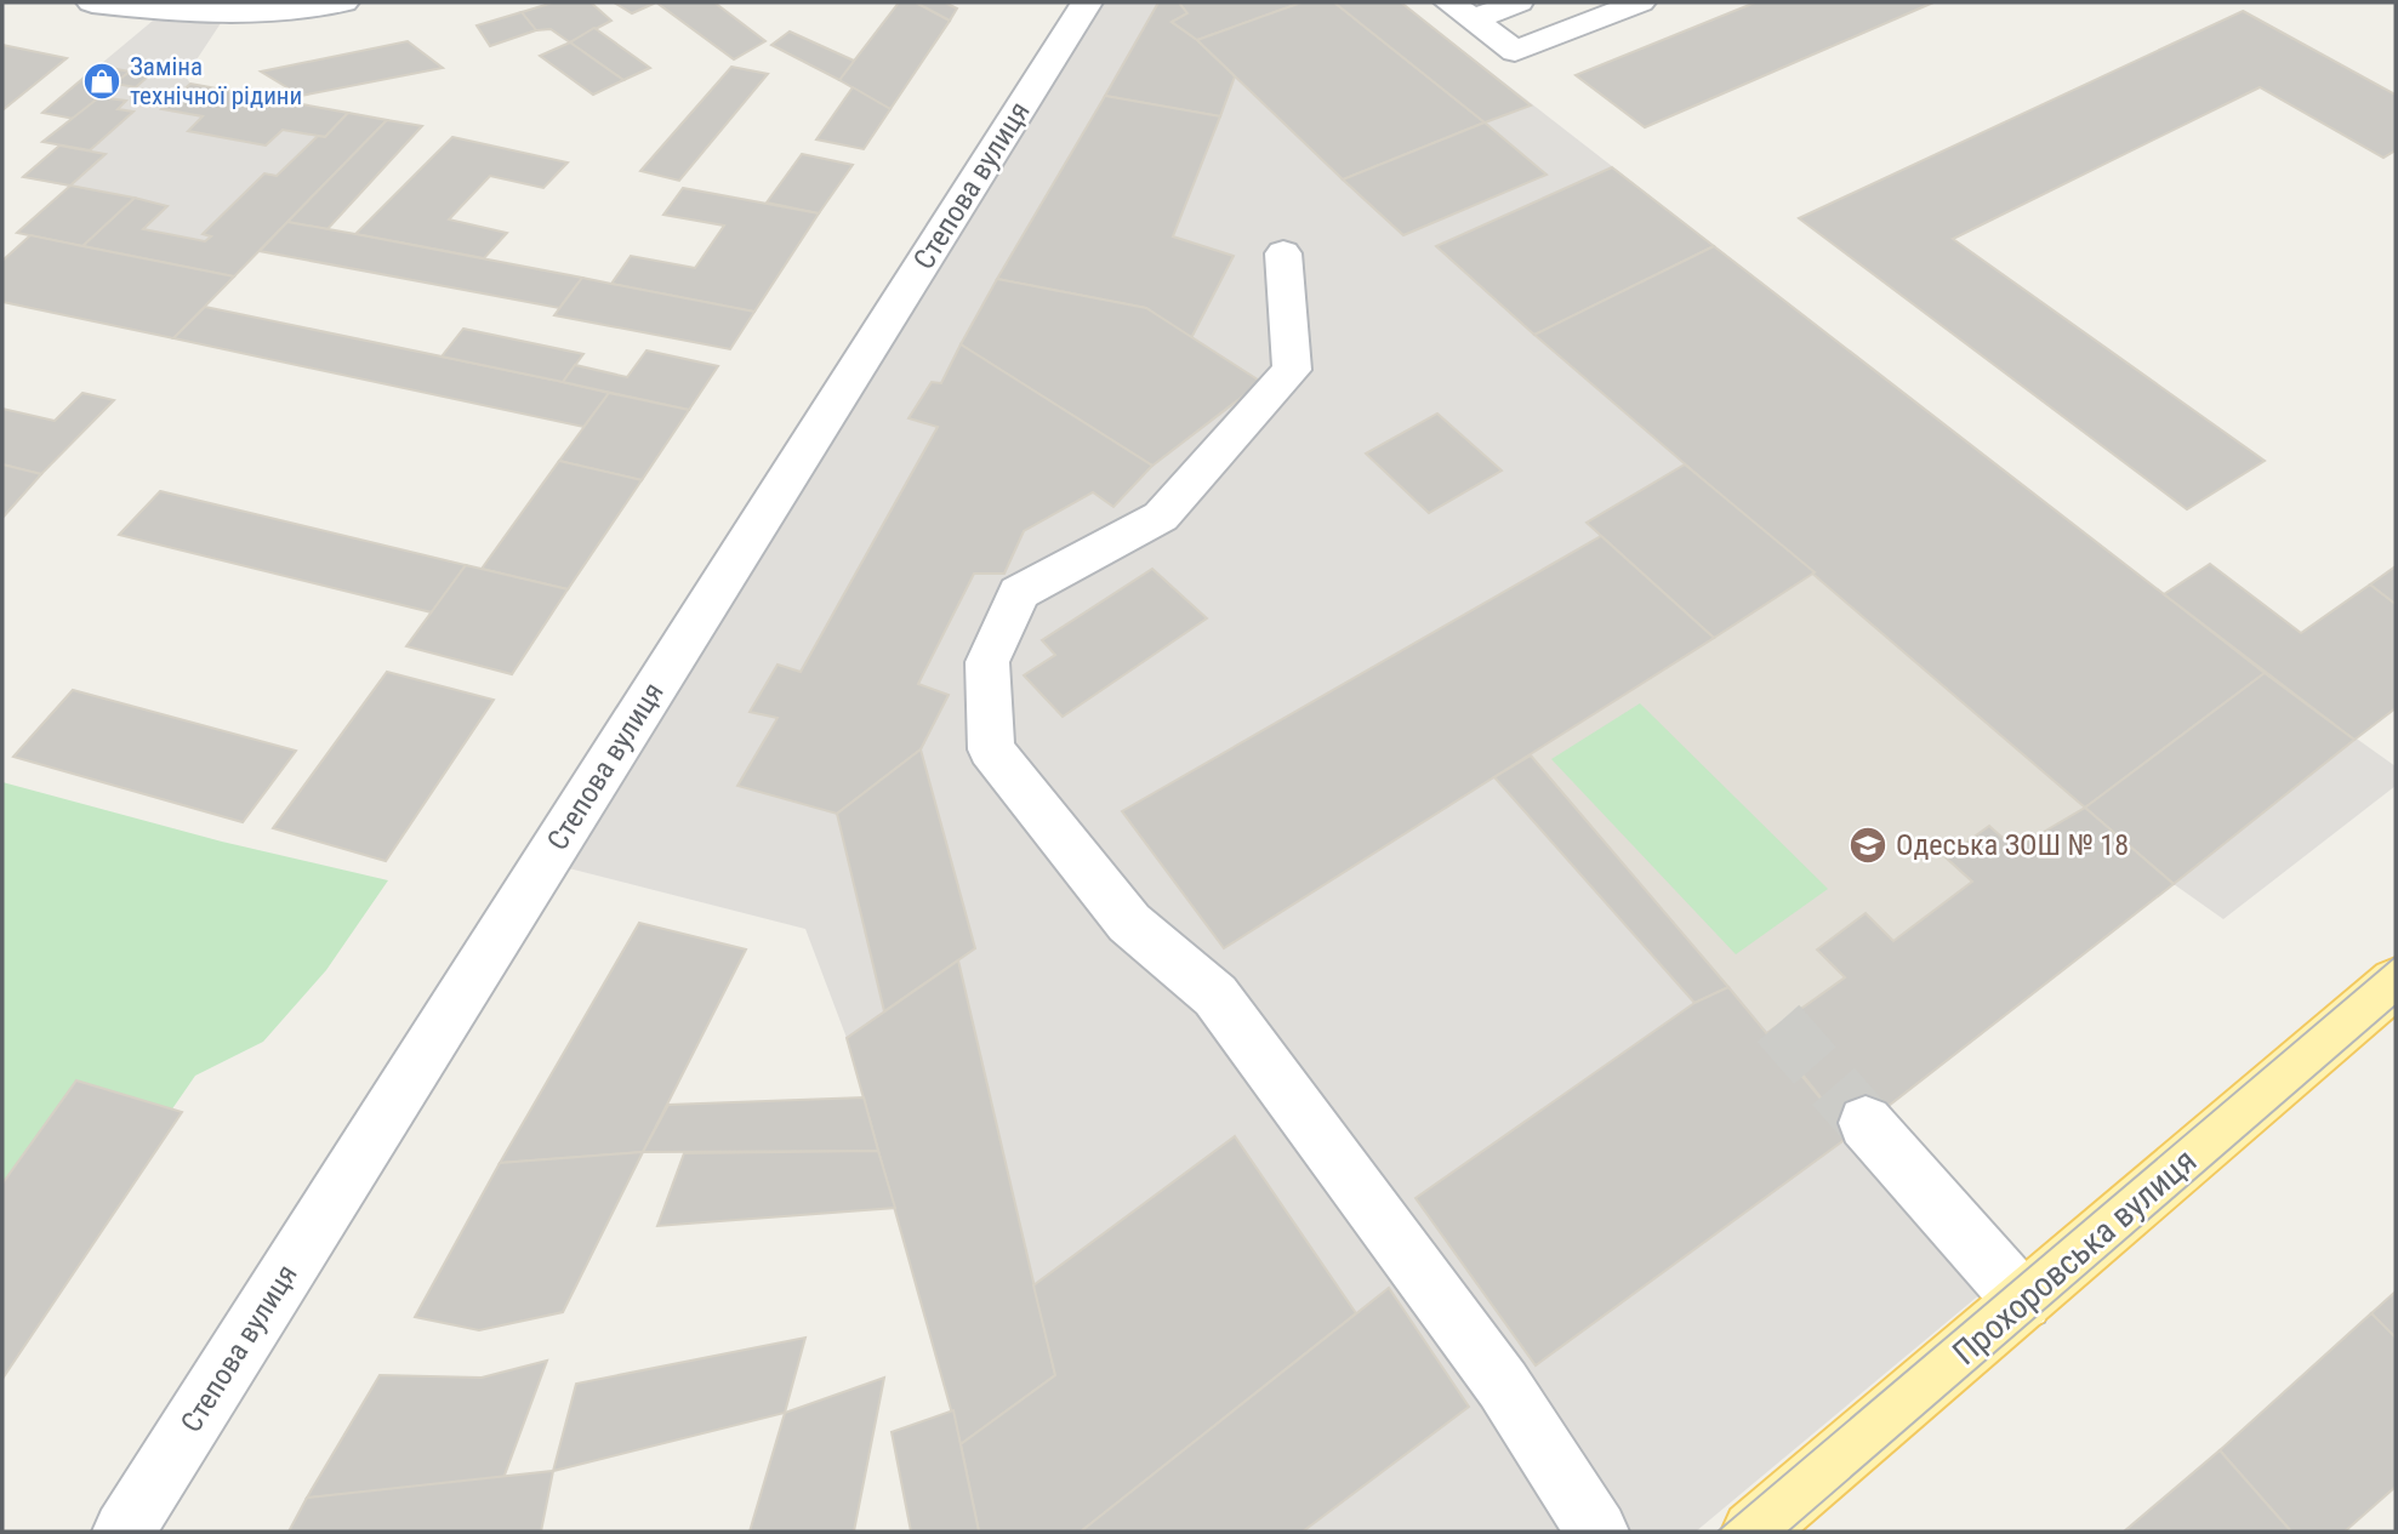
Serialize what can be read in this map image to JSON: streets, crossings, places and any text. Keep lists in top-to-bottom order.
{
  "streets": {
    "main road": ["Прохоровська вулиця"],
    "street": ["Степова вулиця"]
  },
  "places": {
    "shop": ["Заміна технічної рідини"],
    "school or university": ["Одеська ЗОШ № 18"]
  }
}
